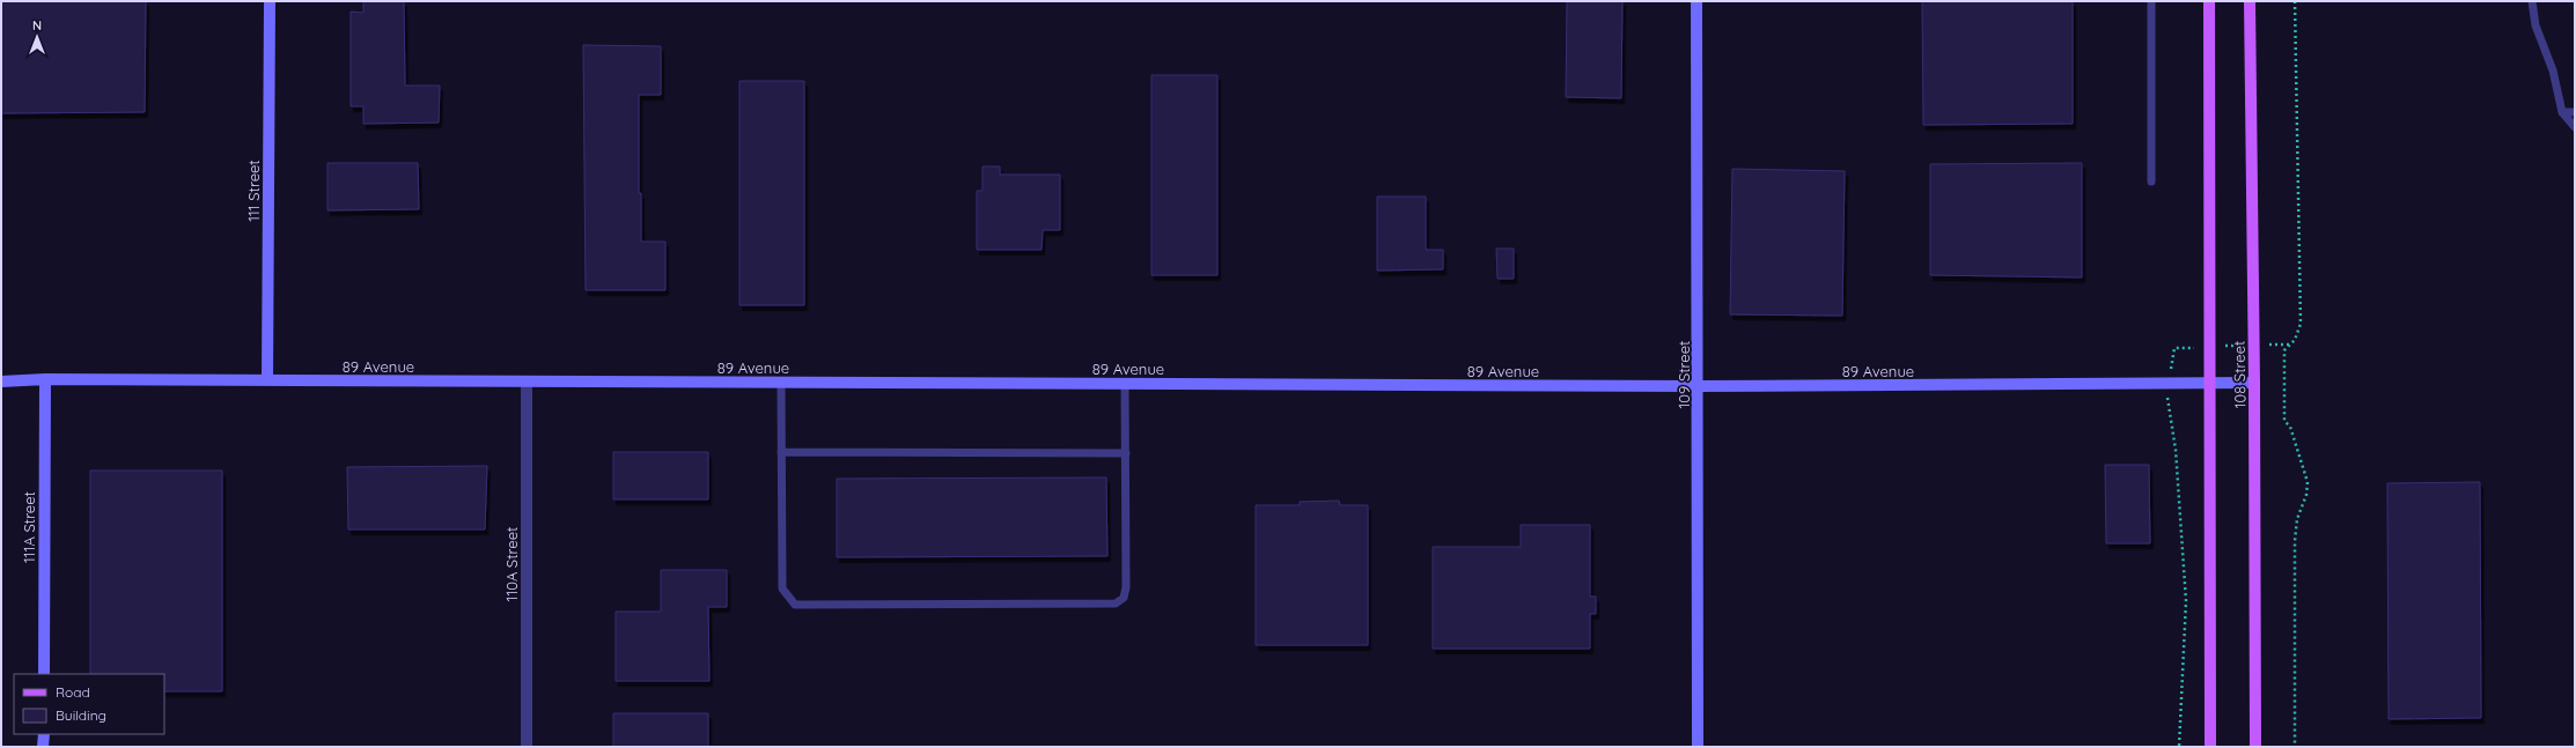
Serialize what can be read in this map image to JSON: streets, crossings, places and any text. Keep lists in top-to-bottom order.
{
  "streets": {
    "main road": ["108 Street"],
    "street": [
      "111 Street",
      "89 Avenue",
      "109 Street",
      "111A Street",
      "110A Street"
    ]
  },
  "crossings": [
    ["111 Street", "89 Avenue"],
    ["89 Avenue", "109 Street"],
    ["89 Avenue", "108 Street"],
    ["89 Avenue", "111A Street"],
    ["89 Avenue", "110A Street"]
  ],
  "legend": ["Road", "Building"],
  "north": "top"
}
